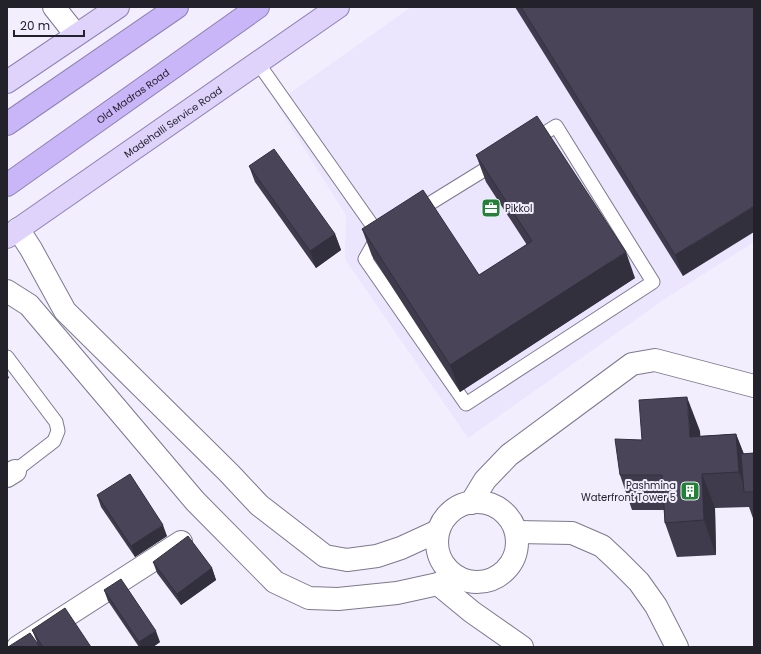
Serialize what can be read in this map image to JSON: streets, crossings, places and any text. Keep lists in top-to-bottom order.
{
  "streets": {
    "highway": ["Old Madras Road"],
    "main road": ["Madehalli Service Road"]
  },
  "places": {
    "office": ["Pikkol"],
    "building": ["Pashmina Waterfront Tower 5"]
  },
  "scale_bar": "20 m"
}
